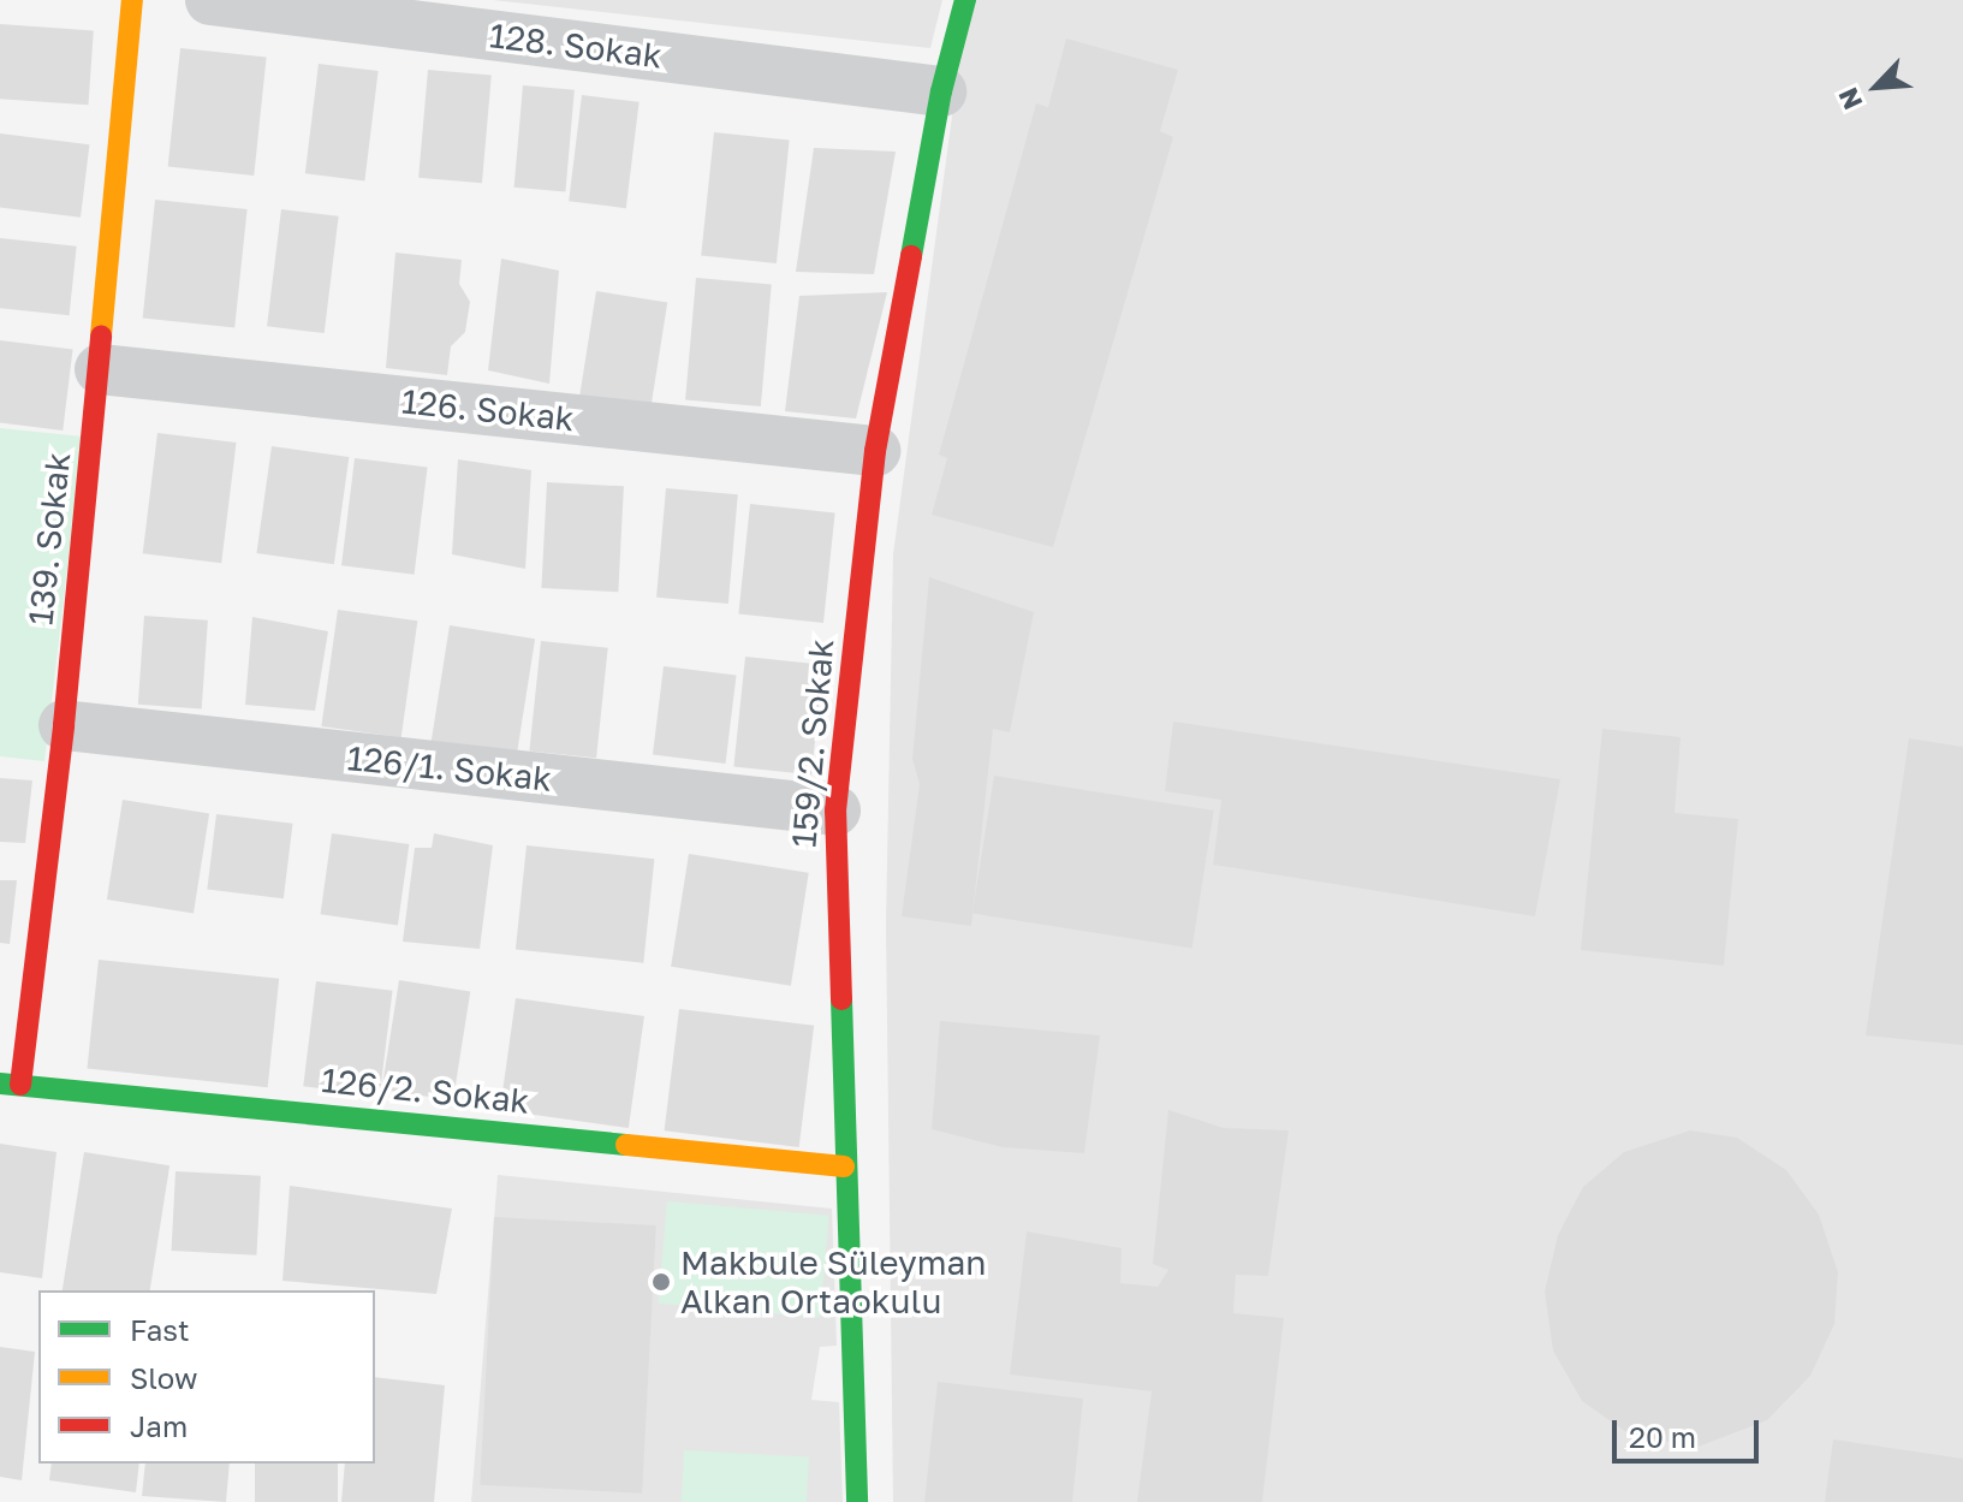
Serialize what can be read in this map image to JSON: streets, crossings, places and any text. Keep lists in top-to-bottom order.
{
  "streets": {
    "street": [
      "128. Sokak",
      "126. Sokak",
      "139. Sokak",
      "159/2. Sokak",
      "126/1. Sokak",
      "126/2. Sokak"
    ]
  },
  "crossings": [
    ["128. Sokak", "159/2. Sokak"],
    ["126. Sokak", "139. Sokak"],
    ["126. Sokak", "159/2. Sokak"],
    ["139. Sokak", "126/1. Sokak"],
    ["139. Sokak", "126/2. Sokak"],
    ["159/2. Sokak", "126/1. Sokak"],
    ["159/2. Sokak", "126/2. Sokak"]
  ],
  "places": ["Makbule Süleyman Alkan Ortaokulu"],
  "legend": ["Fast", "Slow", "Jam"],
  "scale_bar": "20 m",
  "north": "bottom left"
}
